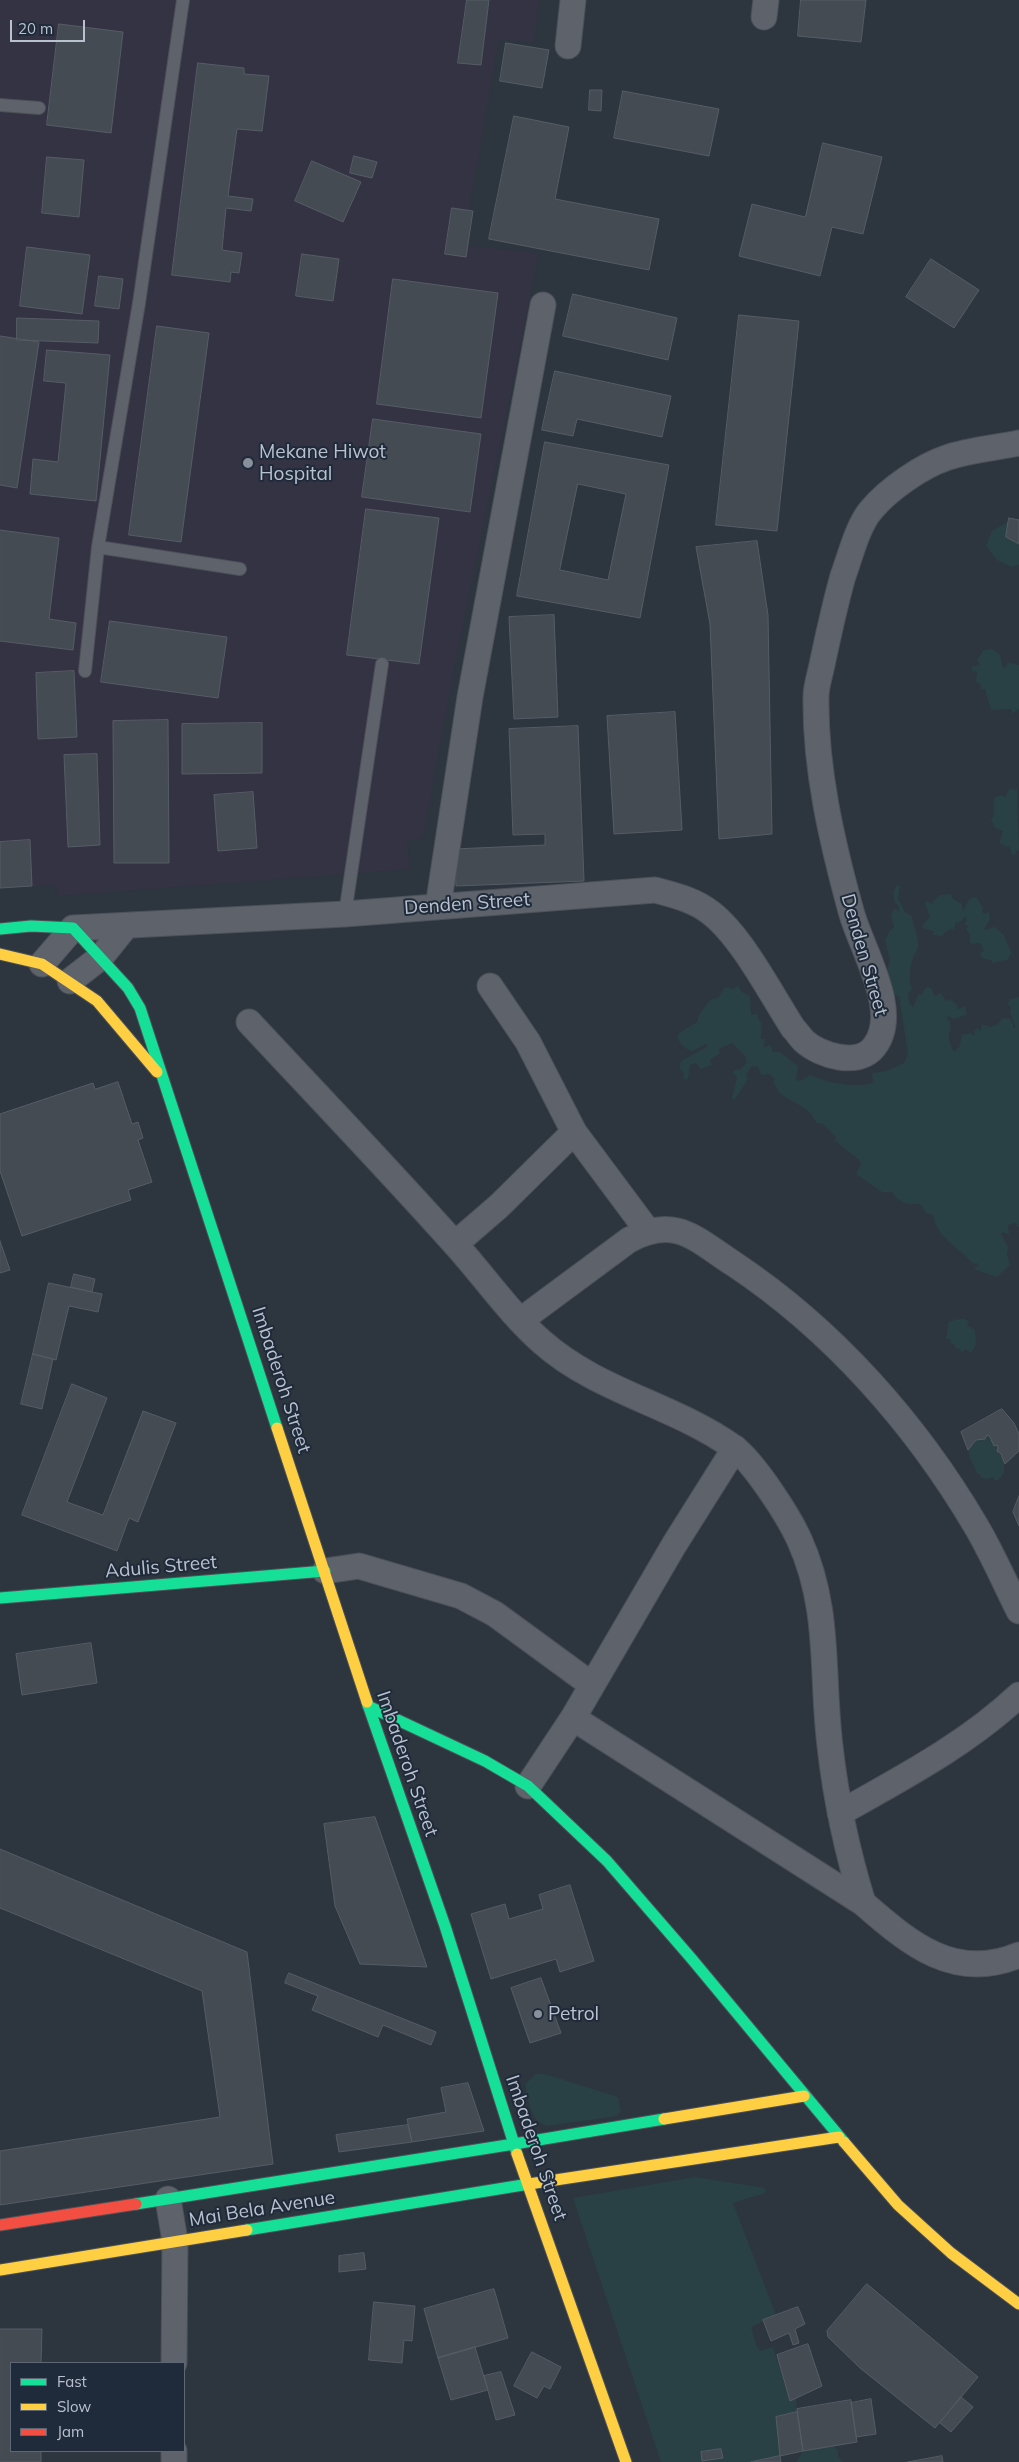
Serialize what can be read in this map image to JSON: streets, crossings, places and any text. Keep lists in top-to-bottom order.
{
  "streets": {
    "main road": ["Imbaderoh Street", "Adulis Street", "Mai Bela Avenue"],
    "street": ["Denden Street"]
  },
  "crossings": [
    ["Imbaderoh Street", "Adulis Street"],
    ["Imbaderoh Street", "Mai Bela Avenue"]
  ],
  "places": ["Mekane Hiwot Hospital", "Petrol"],
  "legend": ["Fast", "Slow", "Jam"],
  "scale_bar": "20 m"
}
